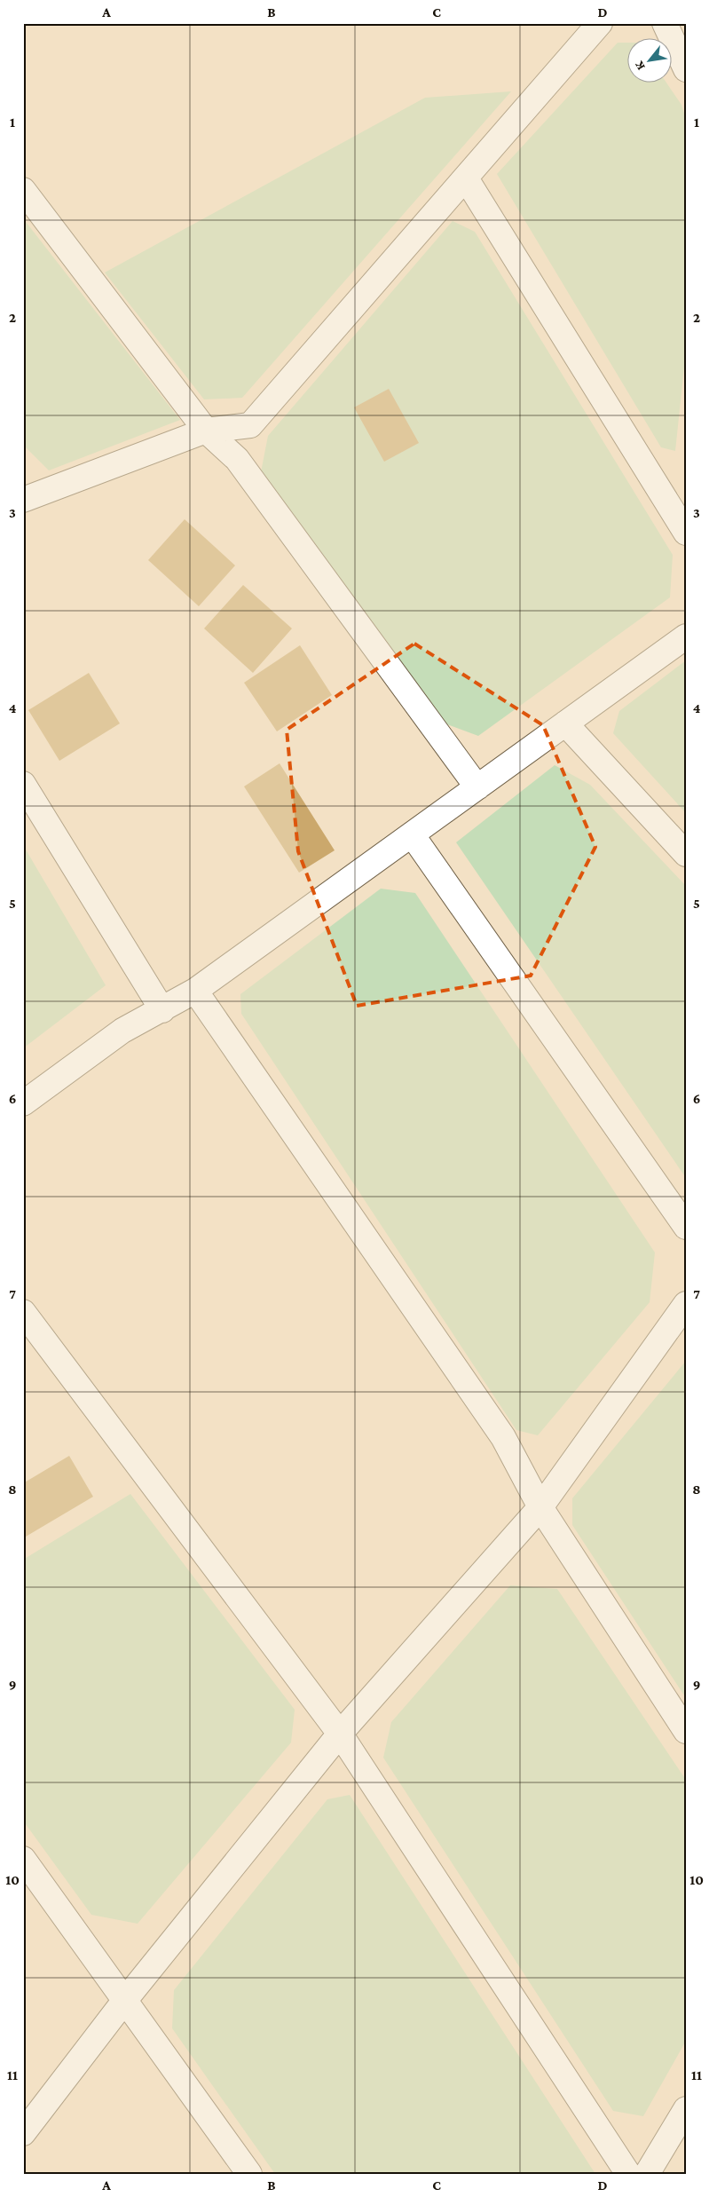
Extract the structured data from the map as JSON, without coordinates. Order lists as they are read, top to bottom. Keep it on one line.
{"north":"bottom left","grid":{"columns":["A","B","C","D"],"rows":["1","2","3","4","5","6","7","8","9","10","11"]}}
